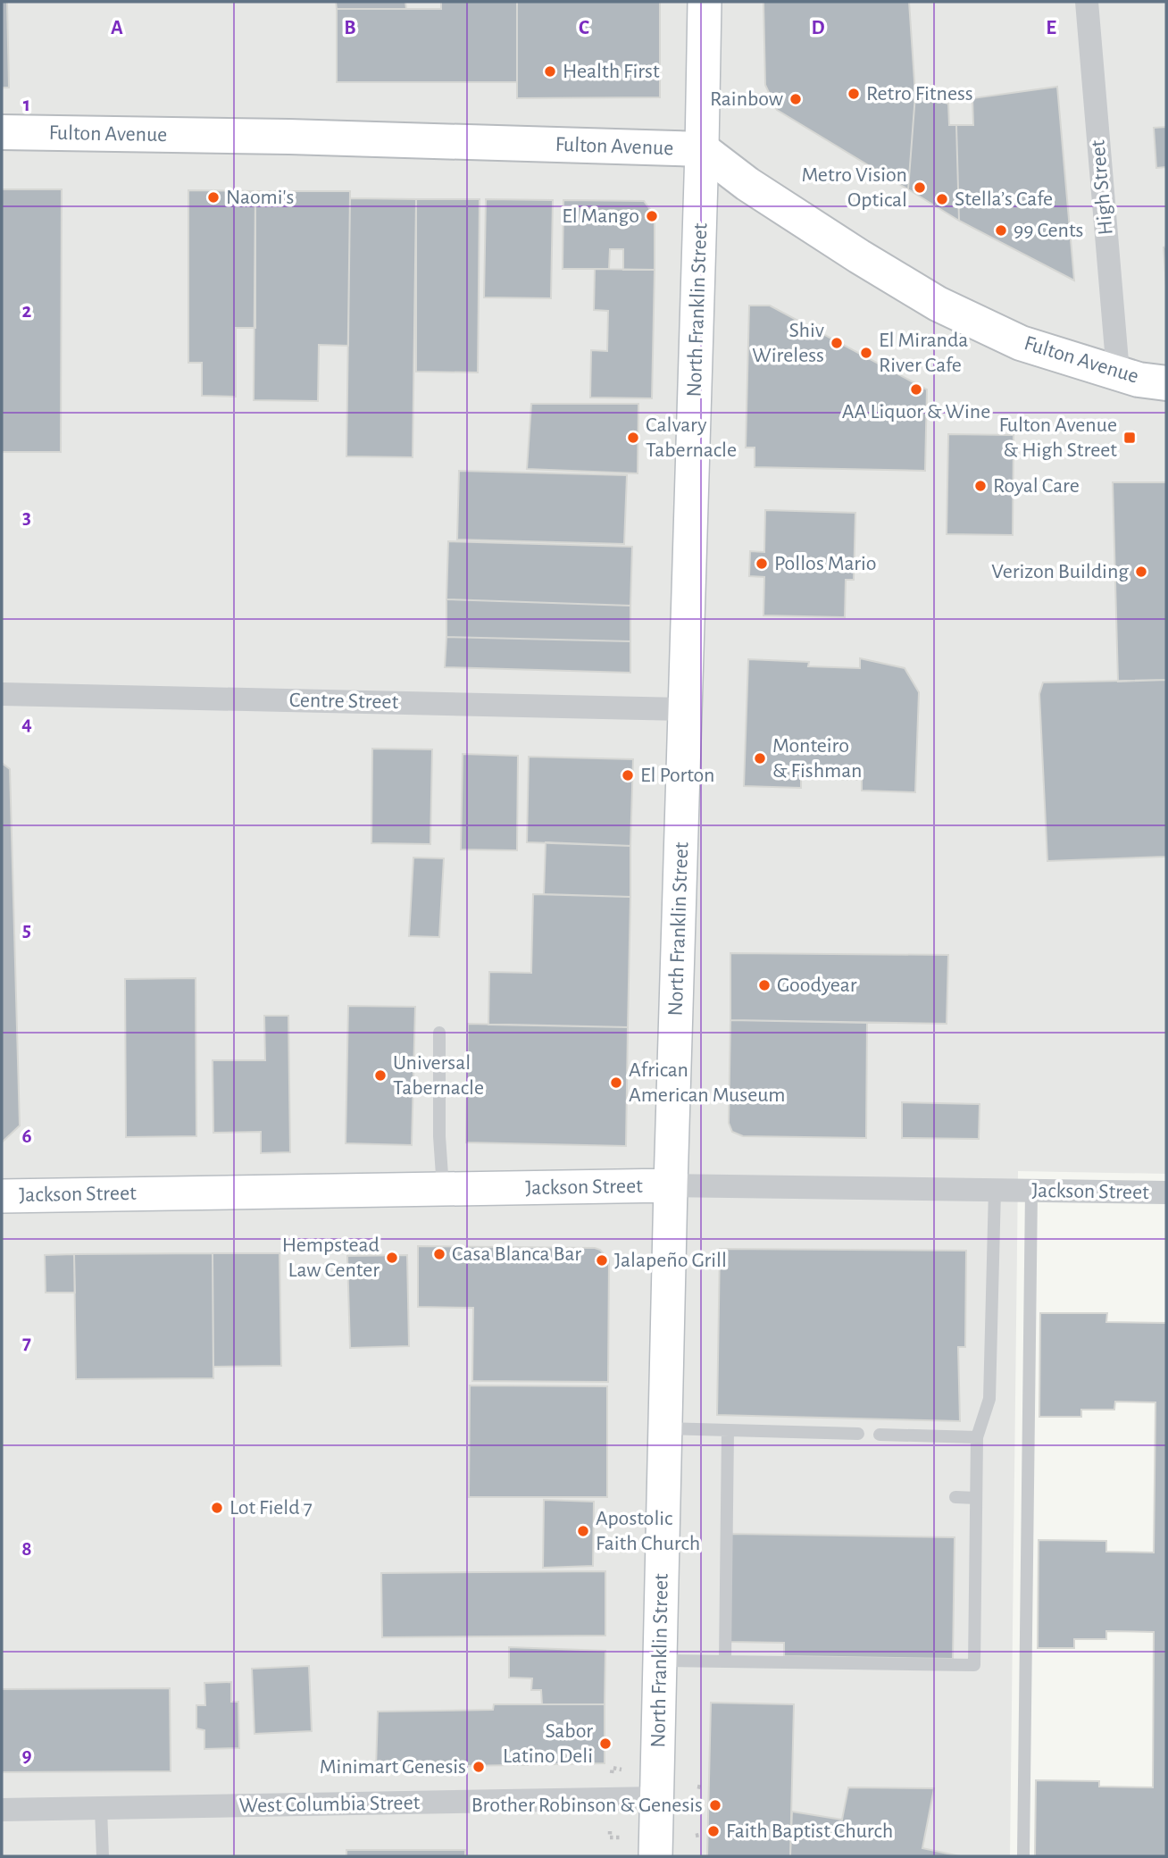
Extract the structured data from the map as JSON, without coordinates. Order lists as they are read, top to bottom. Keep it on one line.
{"streets":{"main road":["Fulton Avenue","North Franklin Street","Jackson Street"],"street":["High Street","Centre Street","West Columbia Street"]},"crossings":[["Fulton Avenue","High Street"],["Fulton Avenue","North Franklin Street"],["North Franklin Street","Centre Street"],["North Franklin Street","Jackson Street"],["North Franklin Street","West Columbia Street"]],"places":{"other":["Health First","Retro Fitness","Rainbow","Metro Vision Optical","Naomi's","Stella’s Cafe","El Mango","99 Cents","Shiv Wireless","El Miranda River Cafe","AA Liquor & Wine","Calvary Tabernacle","Royal Care","Pollos Mario","Verizon Building","Monteiro & Fishman","El Porton","Goodyear","Universal Tabernacle","African American Museum","Casa Blanca Bar","Hempstead Law Center","Jalapeño Grill","Lot Field 7","Apostolic Faith Church","Sabor Latino Deli","Minimart Genesis","Brother Robinson & Genesis","Faith Baptist Church"],"transit":["Fulton Avenue & High Street"]},"grid":{"columns":["A","B","C","D","E"],"rows":["1","2","3","4","5","6","7","8","9"]}}
